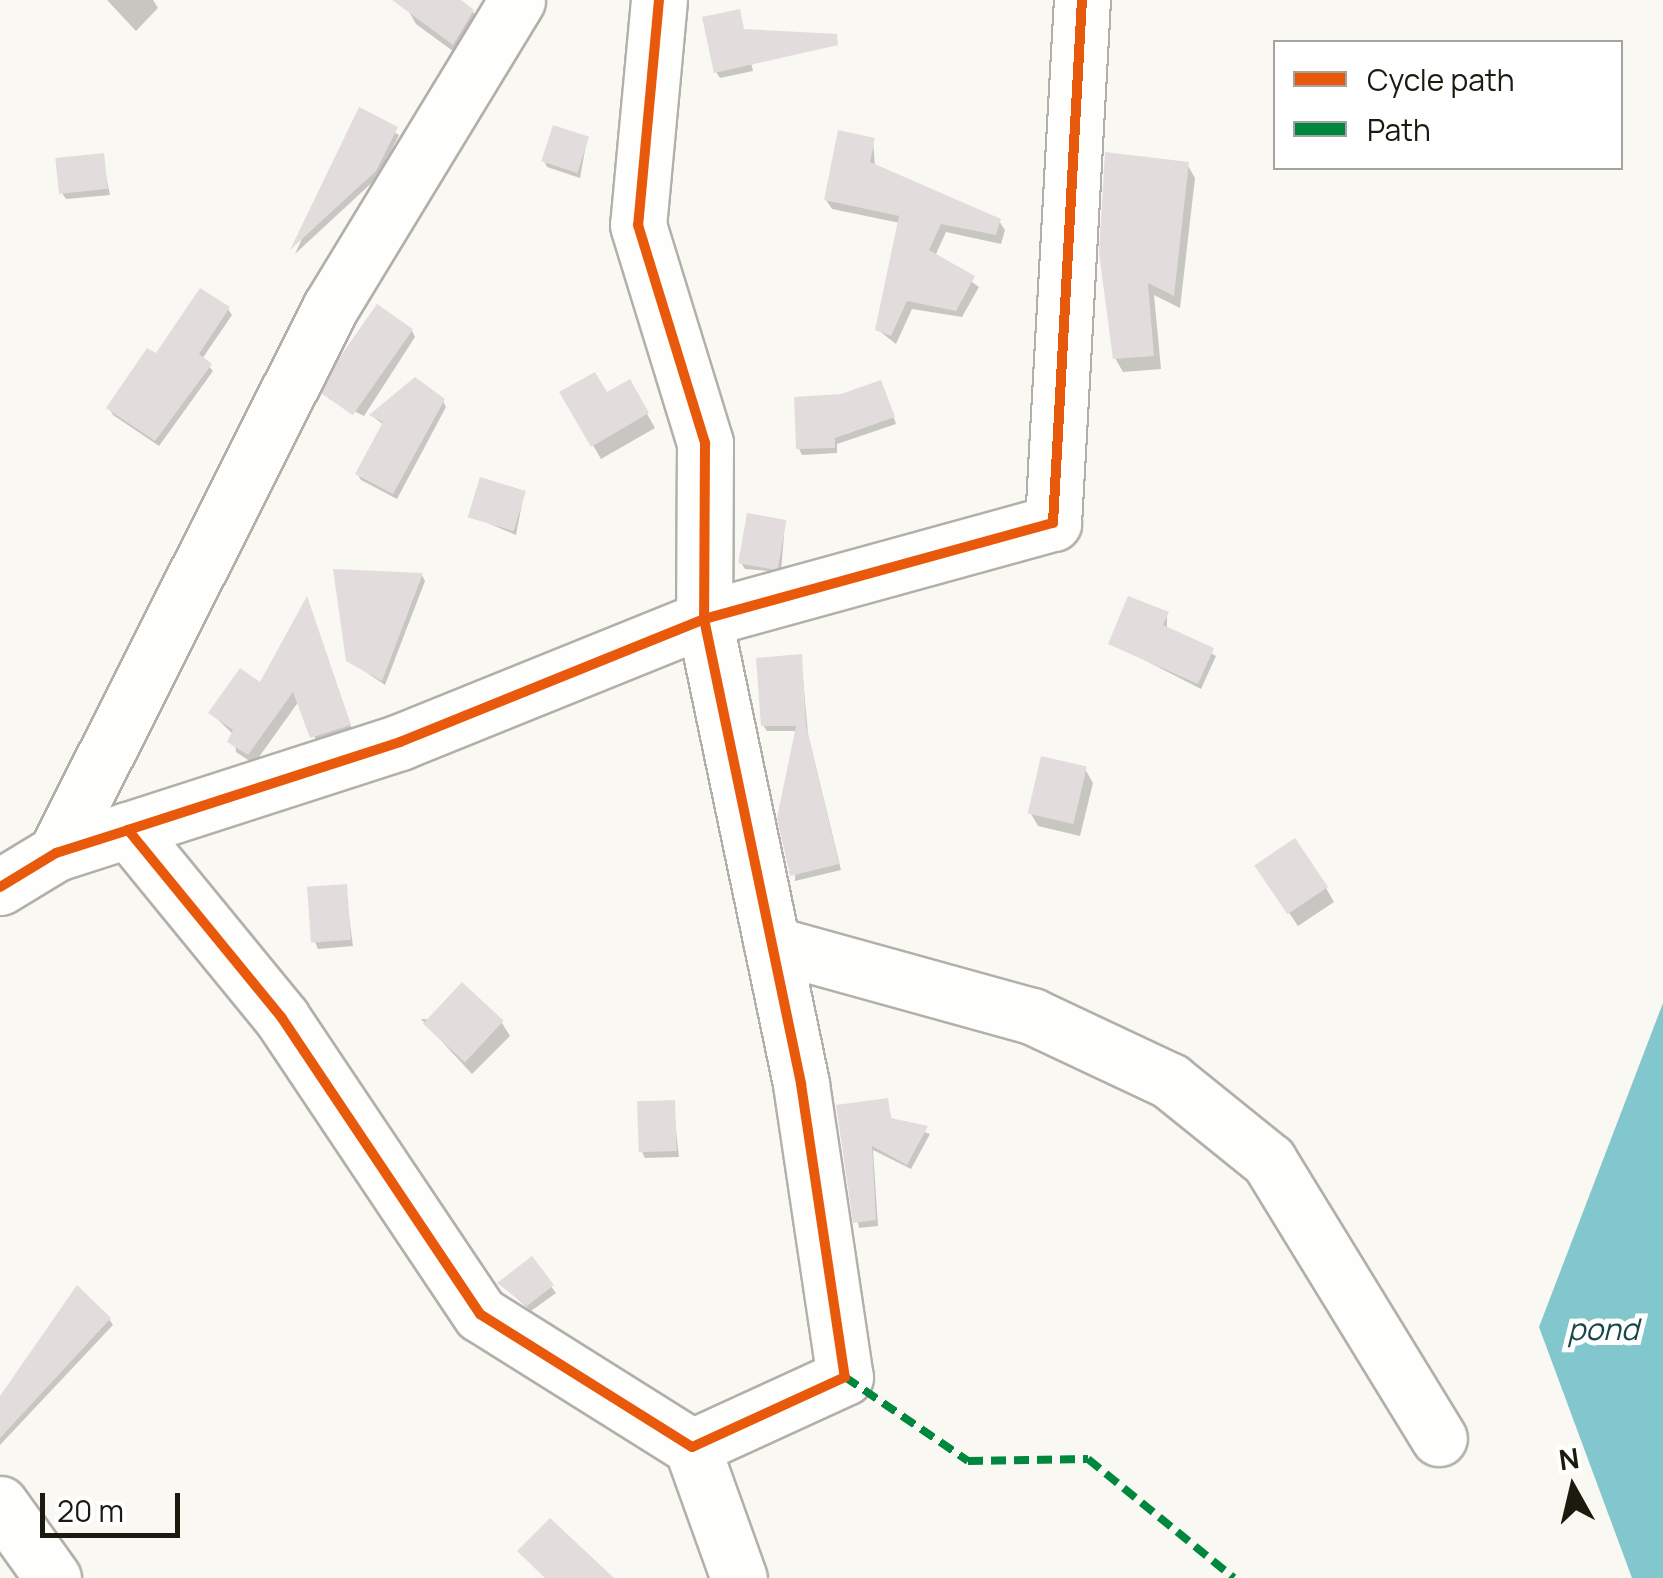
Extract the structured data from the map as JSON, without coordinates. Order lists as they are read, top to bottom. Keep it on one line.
{"water":["pond"],"legend":["Cycle path","Path"],"scale_bar":"20 m","north":"top"}
